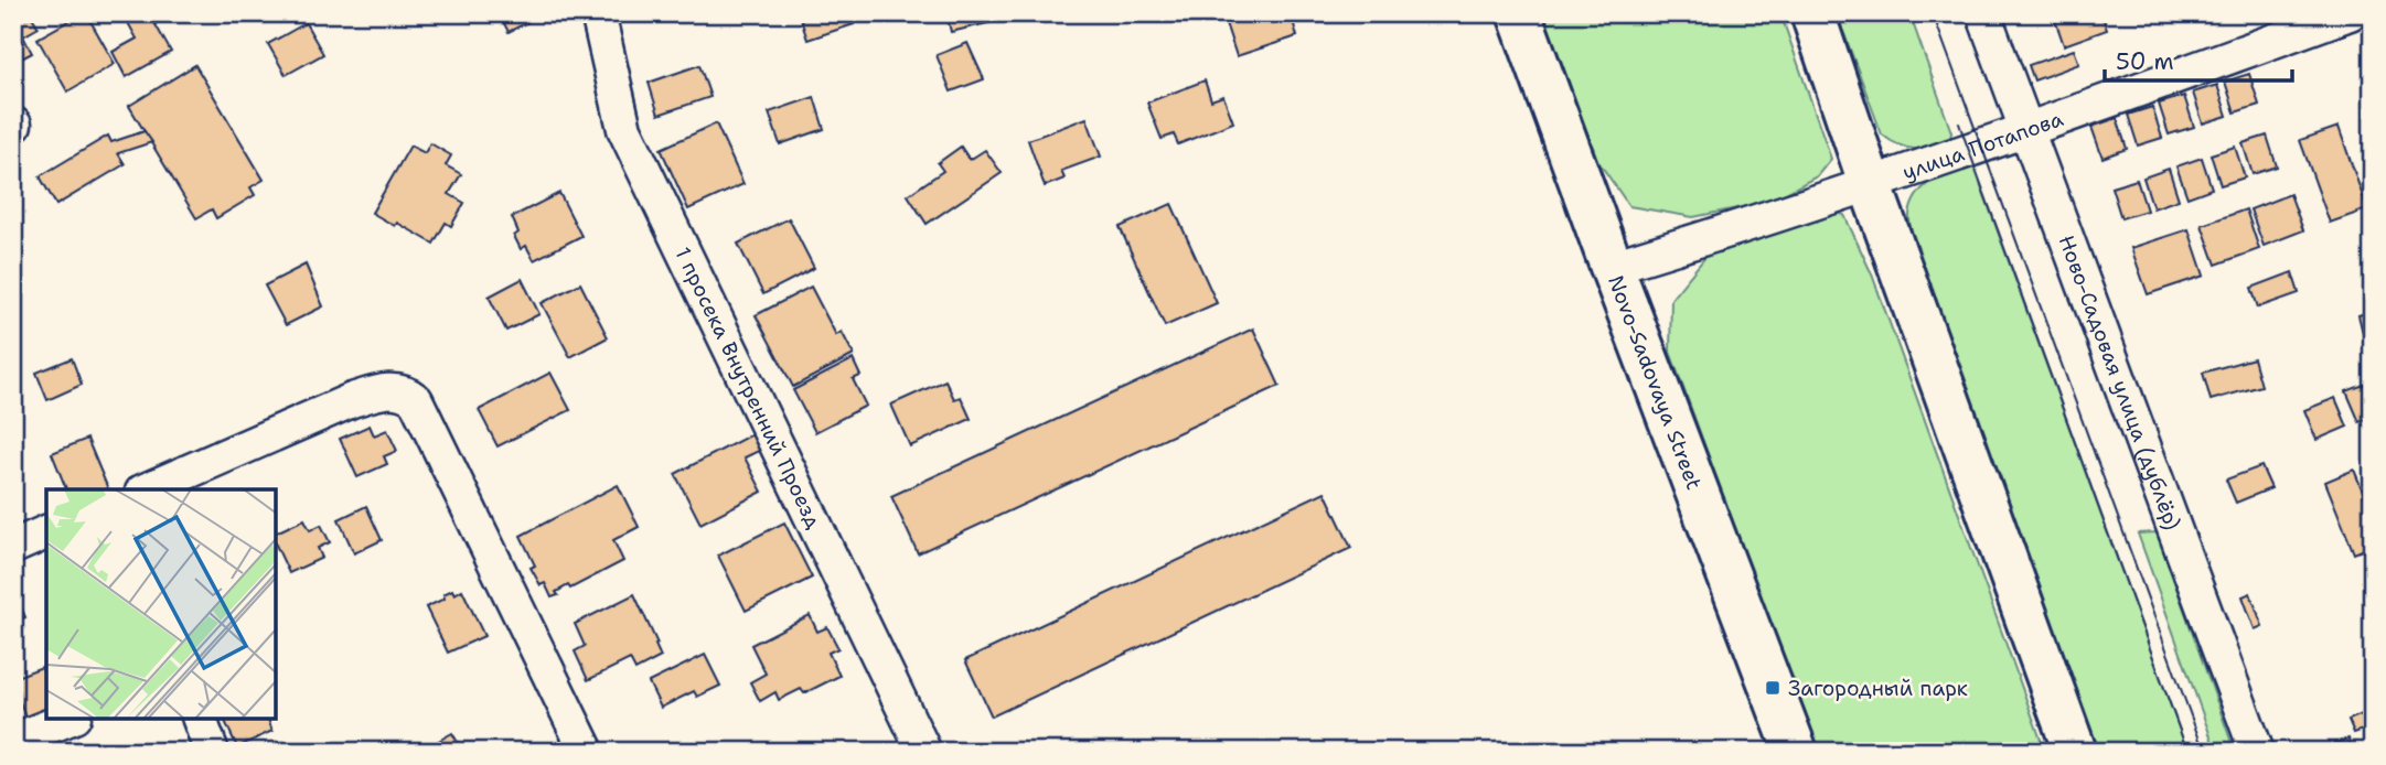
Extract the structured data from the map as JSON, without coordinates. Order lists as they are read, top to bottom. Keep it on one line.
{"streets":{"main road":["Novo-Sadovaya Street"],"street":["улица Потапова","Ново-Садовая улица (дублёр)","1 просека Внутренний Проезд"]},"crossings":[["улица Потапова","Novo-Sadovaya Street"],["улица Потапова","Ново-Садовая улица (дублёр)"]],"places":{"transit":["Загородный парк"]},"scale_bar":"50 m"}
